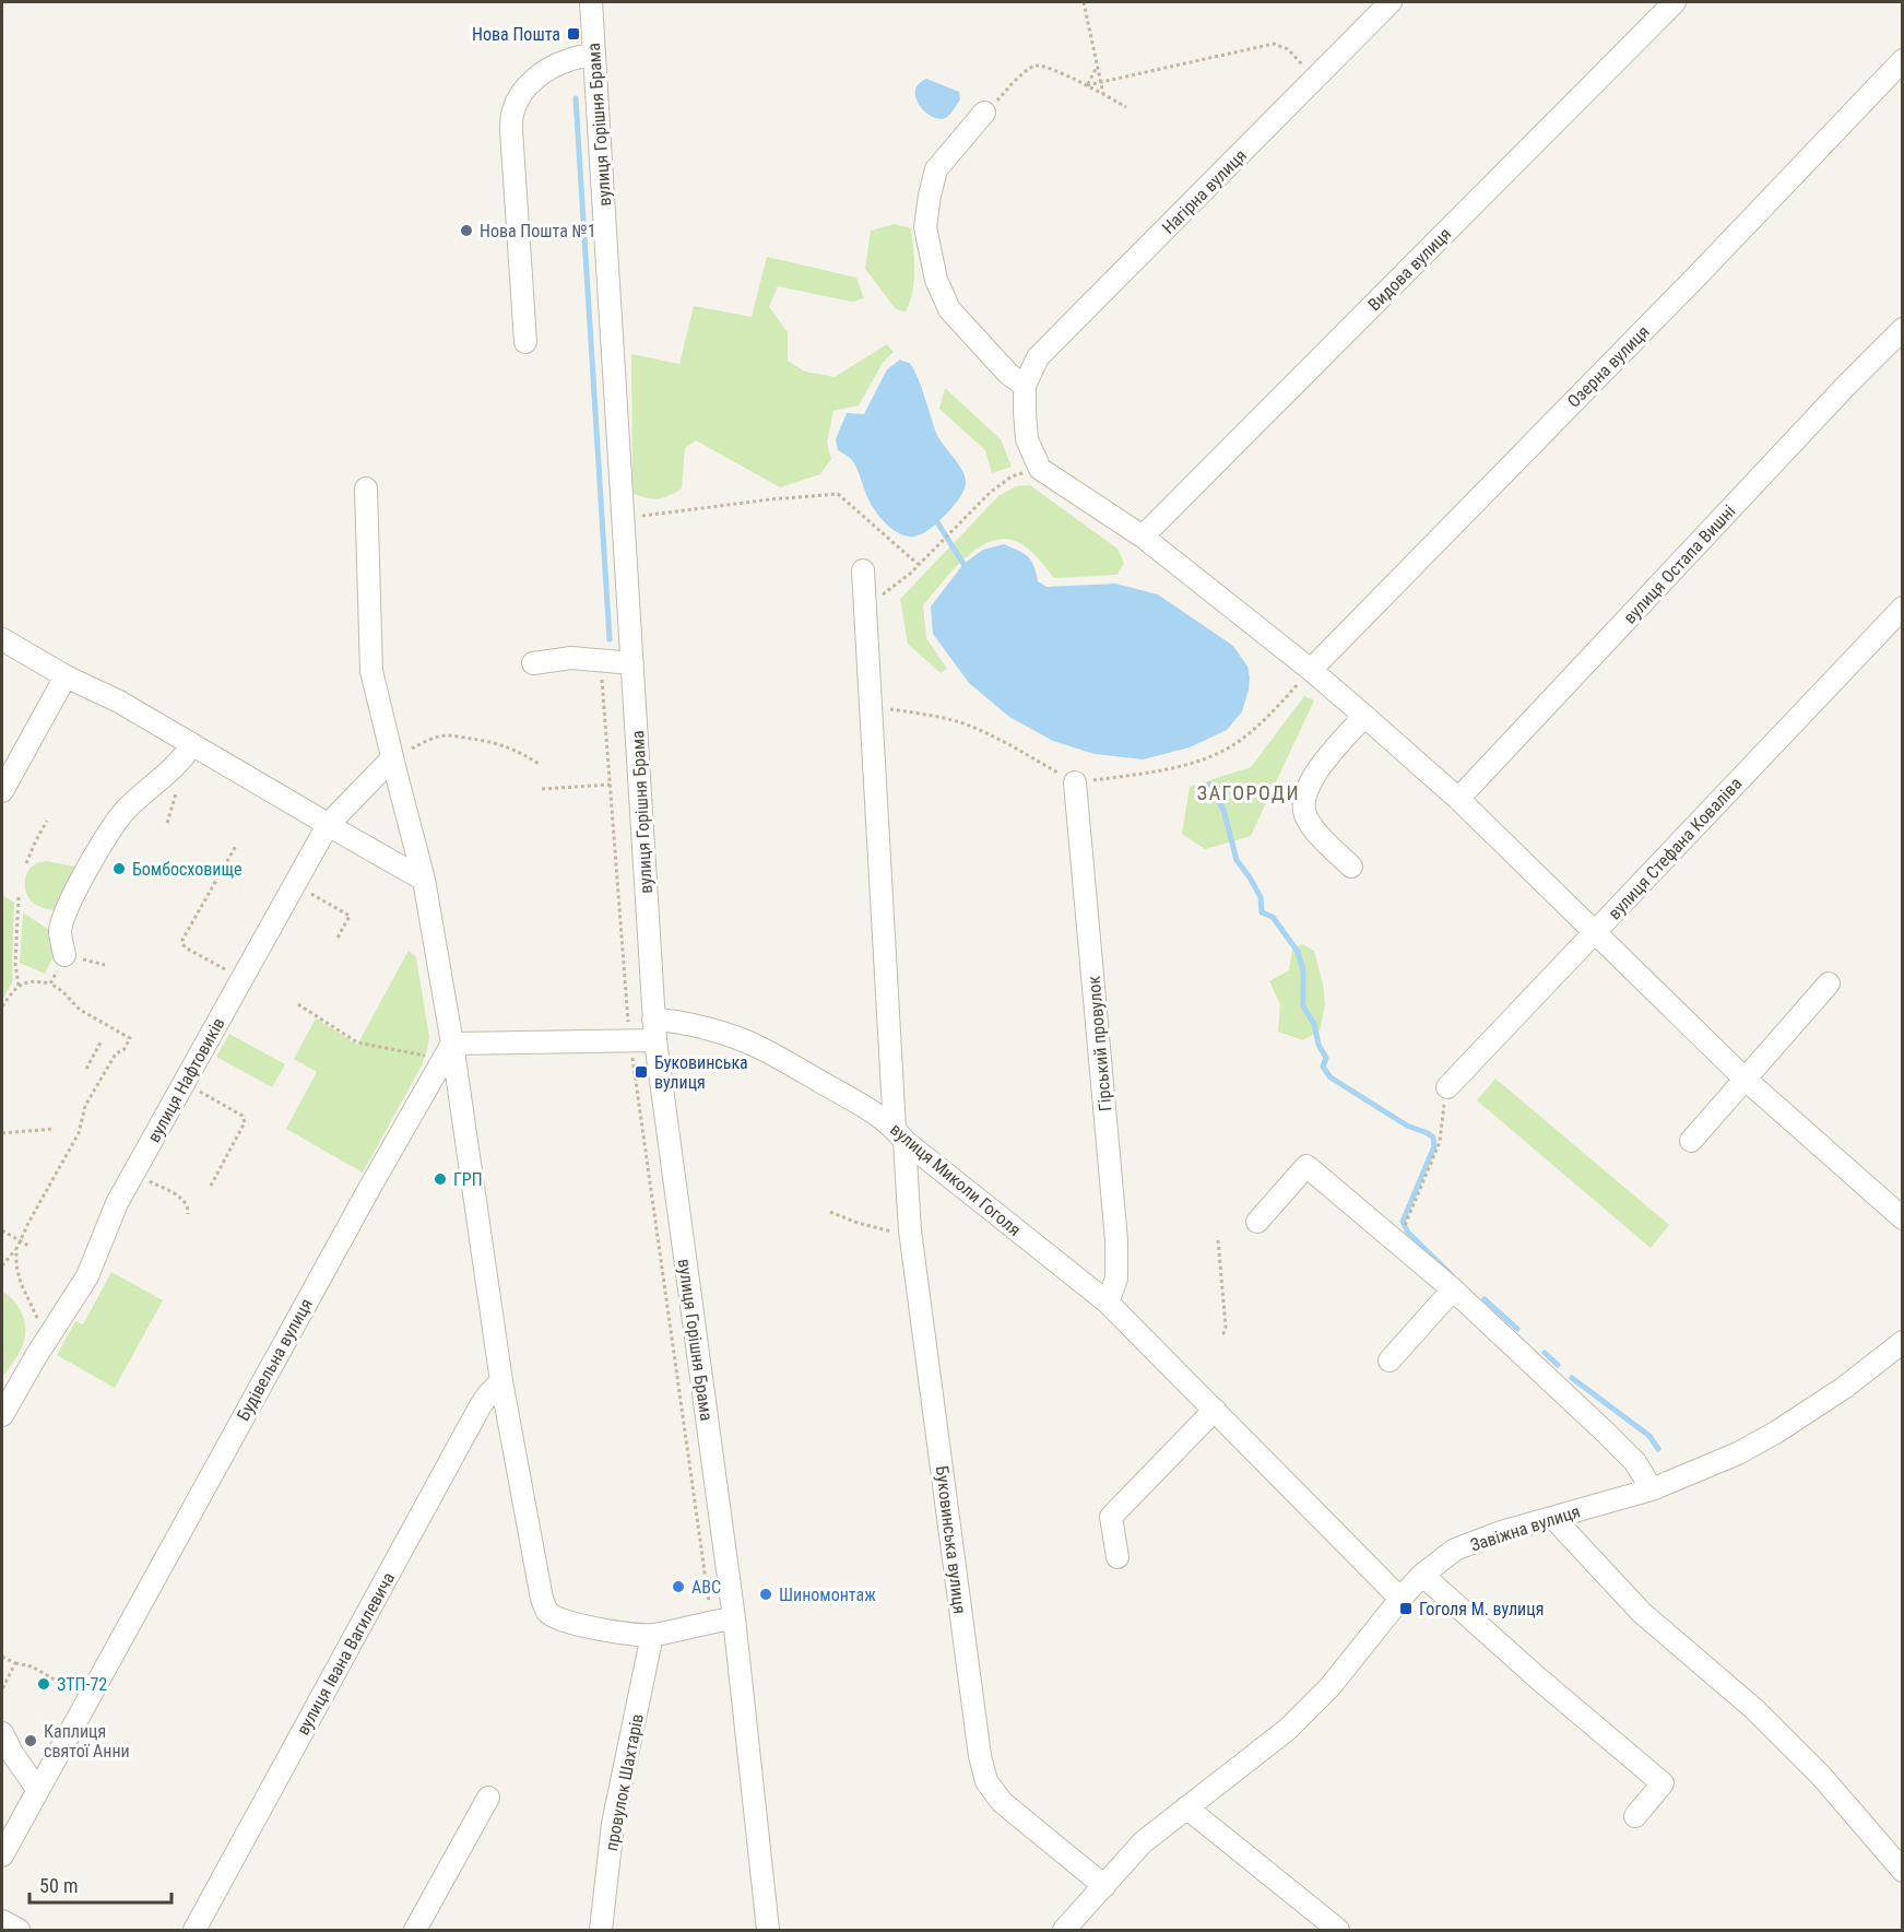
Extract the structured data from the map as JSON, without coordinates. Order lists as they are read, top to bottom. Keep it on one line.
{"streets":{"street":["вулиця Горішня Брама","Нагірна вулиця","Видова вулиця","Озерна вулиця","вулиця Остапа Вишні","вулиця Стефана Коваліва","Гірський провулок","вулиця Нафтовиків","вулиця Миколи Гоголя","Будівельна вулиця","Завіжна вулиця","Буковинська вулиця","вулиця Івана Вагилевича","провулок Шахтарів"]},"crossings":[["вулиця Горішня Брама","вулиця Миколи Гоголя"],["Гірський провулок","вулиця Миколи Гоголя"],["вулиця Миколи Гоголя","Завіжна вулиця"],["вулиця Миколи Гоголя","Буковинська вулиця"],["Завіжна вулиця","Буковинська вулиця"]],"districts":["ЗАГОРОДИ"],"places":{"transit":["Нова Пошта","Буковинська вулиця","Гоголя М. вулиця"],"other":["Нова Пошта №1","Бомбосховище","ГРП","ABC","Шиномонтаж","ЗТП-72","Каплиця святої Анни"]},"scale_bar":"50 m"}
